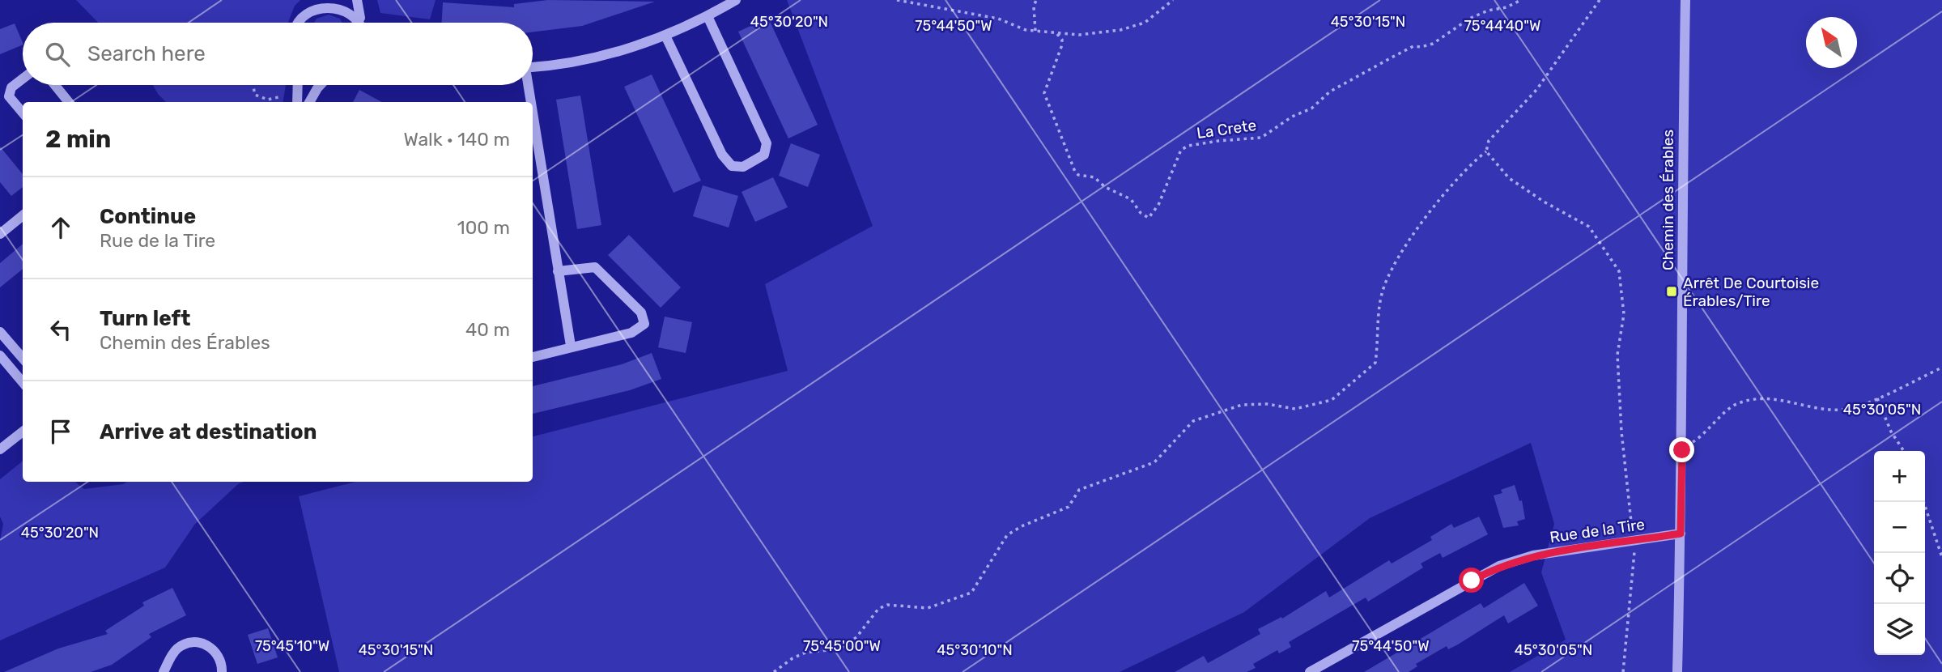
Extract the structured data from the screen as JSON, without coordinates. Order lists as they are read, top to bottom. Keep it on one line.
{"streets":{"street":["Chemin des Érables","Rue de la Tire"],"path":["La Crete"]},"crossings":[["Chemin des Érables","Rue de la Tire"]],"places":{"transit":["Arrêt De Courtoisie Érables/Tire"]},"north":"top left","page":{"search":"Search here","heading":["2 min","Walk · 140 m"],"list":[["Continue","Rue de la Tire","100 m"],["Turn left","Chemin des Érables","40 m"],"Arrive at destination"],"map_buttons":["+","−"]},"coordinates":["45°30'20\"N","45°30'15\"N","75°44'50\"W","75°44'40\"W","45°30'05\"N","75°45'10\"W","75°45'00\"W","45°30'10\"N"]}
